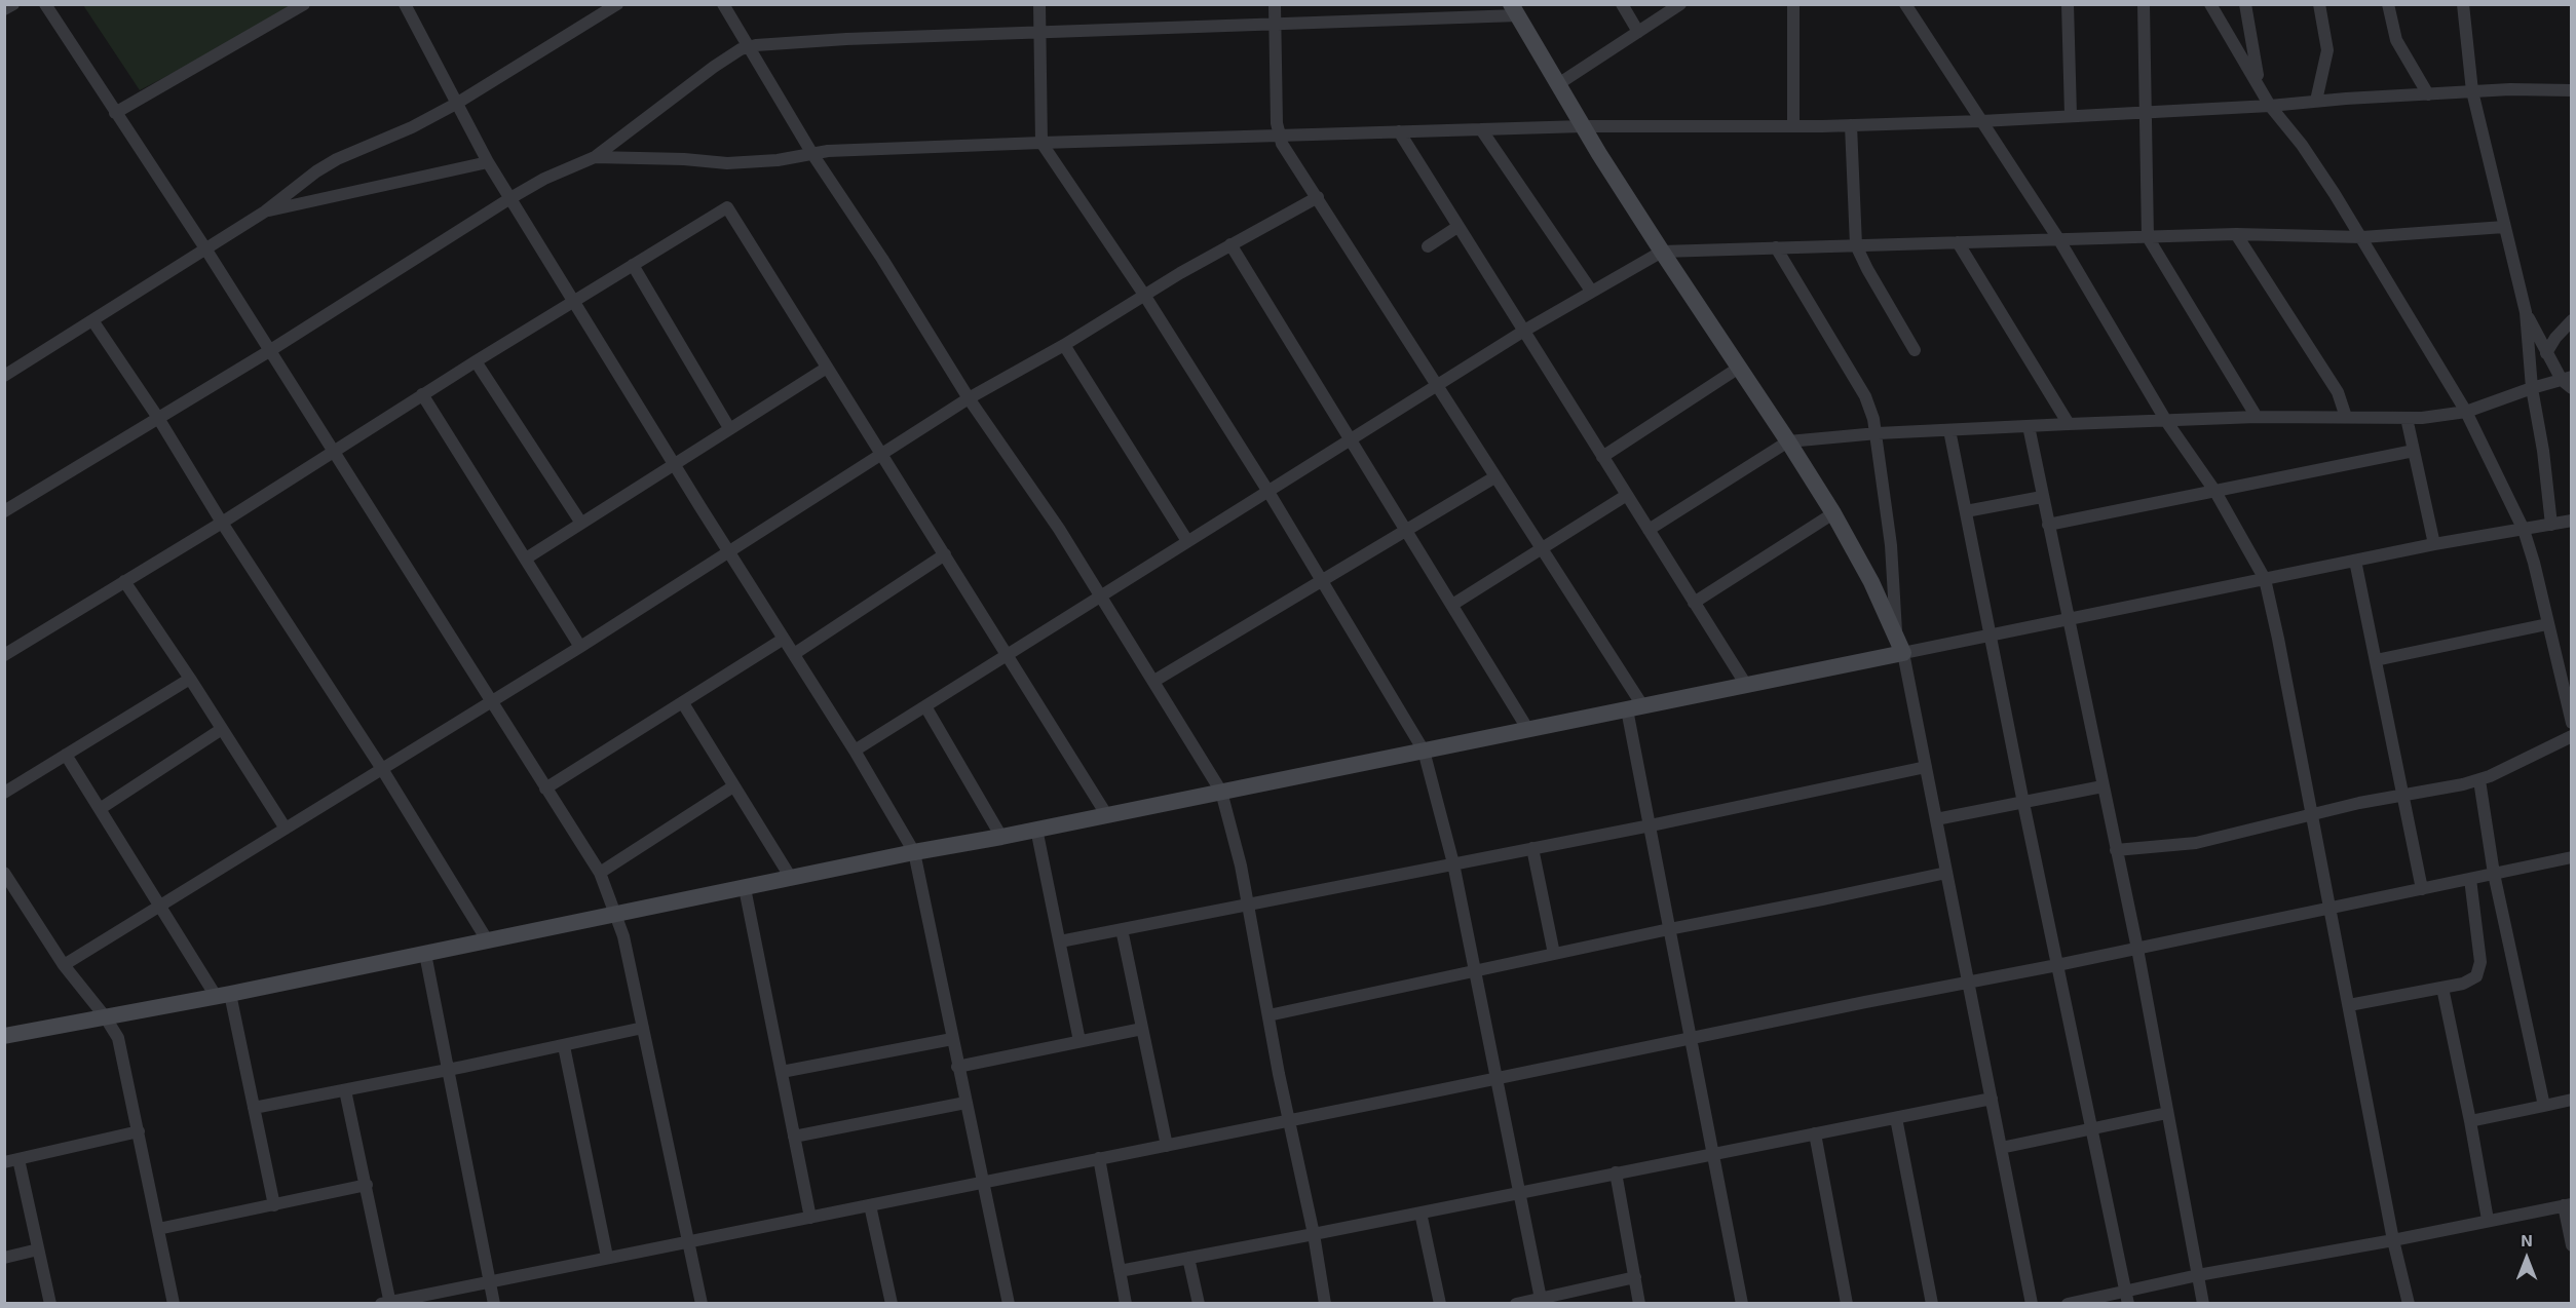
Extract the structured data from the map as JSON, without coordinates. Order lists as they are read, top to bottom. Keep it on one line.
{"north":"top"}
